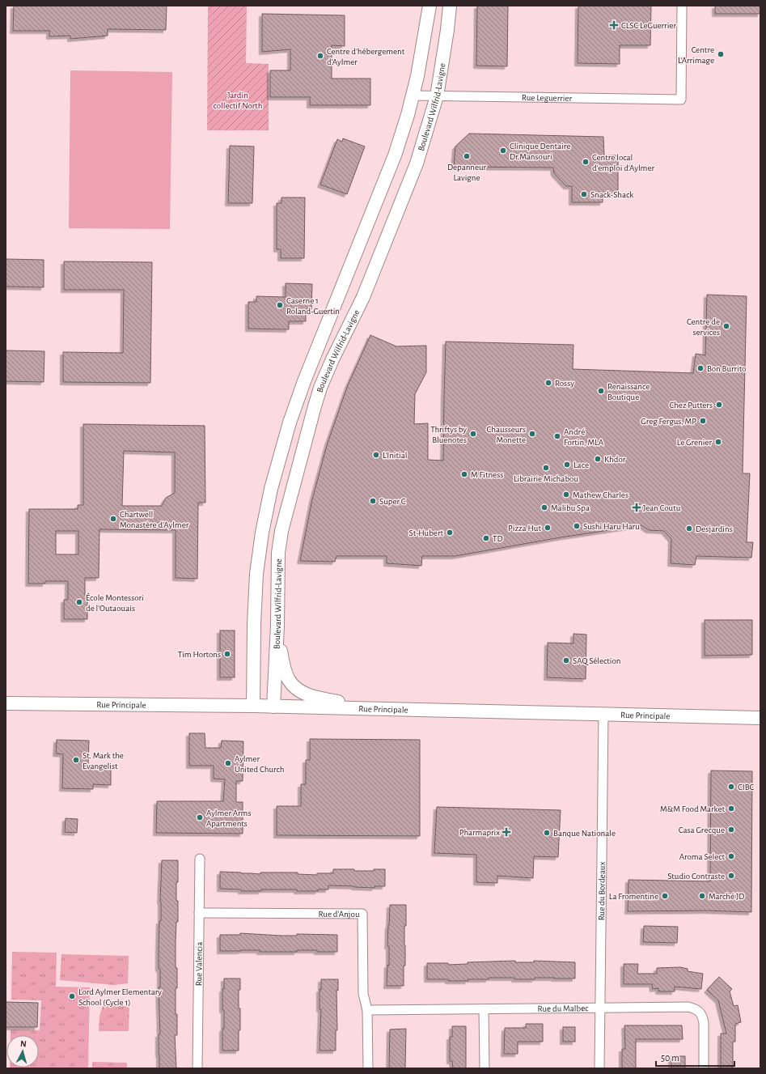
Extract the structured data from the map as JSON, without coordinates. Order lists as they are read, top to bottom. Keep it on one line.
{"streets":{"main road":["Boulevard Wilfrid-Lavigne","Rue Principale"],"street":["Rue Leguerrier","Rue du Bordeaux","Rue d'Anjou","Rue Valencia","Rue du Malbec"]},"crossings":[["Rue Leguerrier","Boulevard Wilfrid-Lavigne"],["Boulevard Wilfrid-Lavigne","Rue Principale"],["Rue Principale","Rue du Bordeaux"],["Rue du Bordeaux","Rue du Malbec"],["Rue d'Anjou","Rue Valencia"],["Rue d'Anjou","Rue du Malbec"]],"parks":["Jardin collectif North"],"places":{"health":["CLSC LeGuerrier","Jean Coutu","Pharmaprix"],"other":["Centre L'Arrimage","Centre d’hébergement d’Aylmer","Clinique Dentaire Dr.Mansouri","Depanneur Lavigne","Centre local d'emploi d'Aylmer","Snack-Shack","Caserne 1 Roland-Guertin","Centre de services","Bon Burrito","Rossy","Renaissance Boutique","Chez Putters","Greg Fergus, MP","Thriftys by Bluenotes","Chausseurs Monette","André Fortin, MLA","Le Grenier","L'Initial","Khdor","Lace","Librairie Michabou","M Fitness","Mathew Charles","Super C","Malibu Spa","Chartwell Monastère d'Aylmer","Sushi Haru Haru","Pizza Hut","Desjardins","St-Hubert","TD","École Montessori de l'Outaouais","Tim Hortons","SAQ Sélection","St. Mark the Evangelist","Aylmer United Church","CIBC","M&M Food Market","Aylmer Arms Apartments","Casa Grecque","Banque Nationale","Aroma Select","Studio Contraste","La Fromentine","Marché JD","Lord Aylmer Elementary School (Cycle 1)"]},"scale_bar":"50 m","north":"top"}
